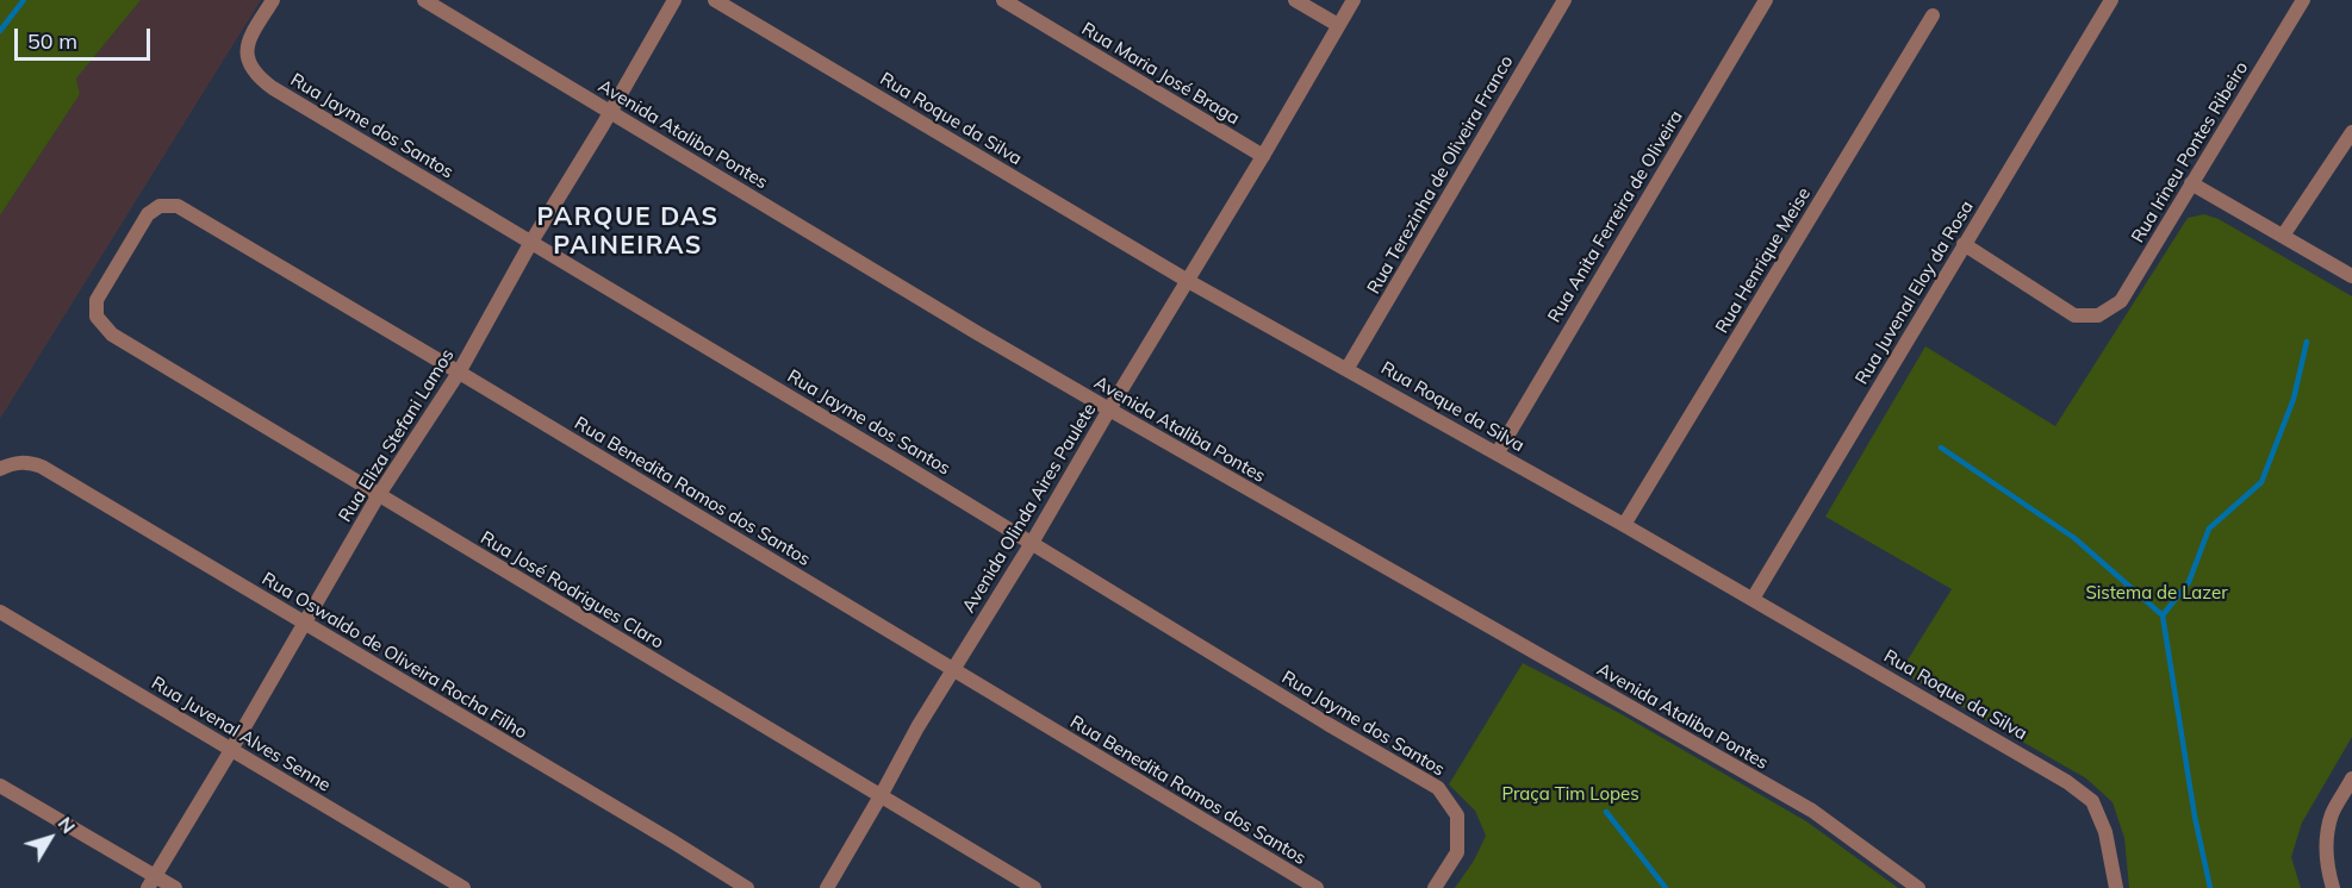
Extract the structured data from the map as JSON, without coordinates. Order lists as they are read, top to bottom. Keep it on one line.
{"streets":{"street":["Rua Maria José Braga","Rua Roque da Silva","Rua Jayme dos Santos","Avenida Ataliba Pontes","Rua Irineu Pontes Ribeiro","Rua Terezinha de Oliveira Franco","Rua Anita Ferreira de Oliveira","Rua Henrique Meise","Rua Juvenal Eloy da Rosa","Rua Eliza Stefani Lamos","Rua Benedita Ramos dos Santos","Avenida Olinda Aires Paulete","Rua José Rodrigues Claro","Rua Oswaldo de Oliveira Rocha Filho","Rua Juvenal Alves Senne"]},"crossings":[["Rua Maria José Braga","Avenida Olinda Aires Paulete"],["Rua Roque da Silva","Rua Terezinha de Oliveira Franco"],["Rua Roque da Silva","Rua Anita Ferreira de Oliveira"],["Rua Roque da Silva","Rua Henrique Meise"],["Rua Roque da Silva","Rua Juvenal Eloy da Rosa"],["Rua Roque da Silva","Avenida Olinda Aires Paulete"],["Rua Jayme dos Santos","Rua Eliza Stefani Lamos"],["Rua Jayme dos Santos","Avenida Olinda Aires Paulete"],["Avenida Ataliba Pontes","Rua Eliza Stefani Lamos"],["Avenida Ataliba Pontes","Avenida Olinda Aires Paulete"],["Rua Irineu Pontes Ribeiro","Rua Juvenal Eloy da Rosa"],["Rua Eliza Stefani Lamos","Rua Benedita Ramos dos Santos"],["Rua Eliza Stefani Lamos","Rua José Rodrigues Claro"],["Rua Eliza Stefani Lamos","Rua Oswaldo de Oliveira Rocha Filho"],["Rua Eliza Stefani Lamos","Rua Juvenal Alves Senne"],["Rua Benedita Ramos dos Santos","Avenida Olinda Aires Paulete"],["Rua Benedita Ramos dos Santos","Rua José Rodrigues Claro"],["Avenida Olinda Aires Paulete","Rua José Rodrigues Claro"]],"districts":["PARQUE DAS PAINEIRAS"],"parks":["Sistema de Lazer","Praça Tim Lopes"],"scale_bar":"50 m","north":"top right"}
